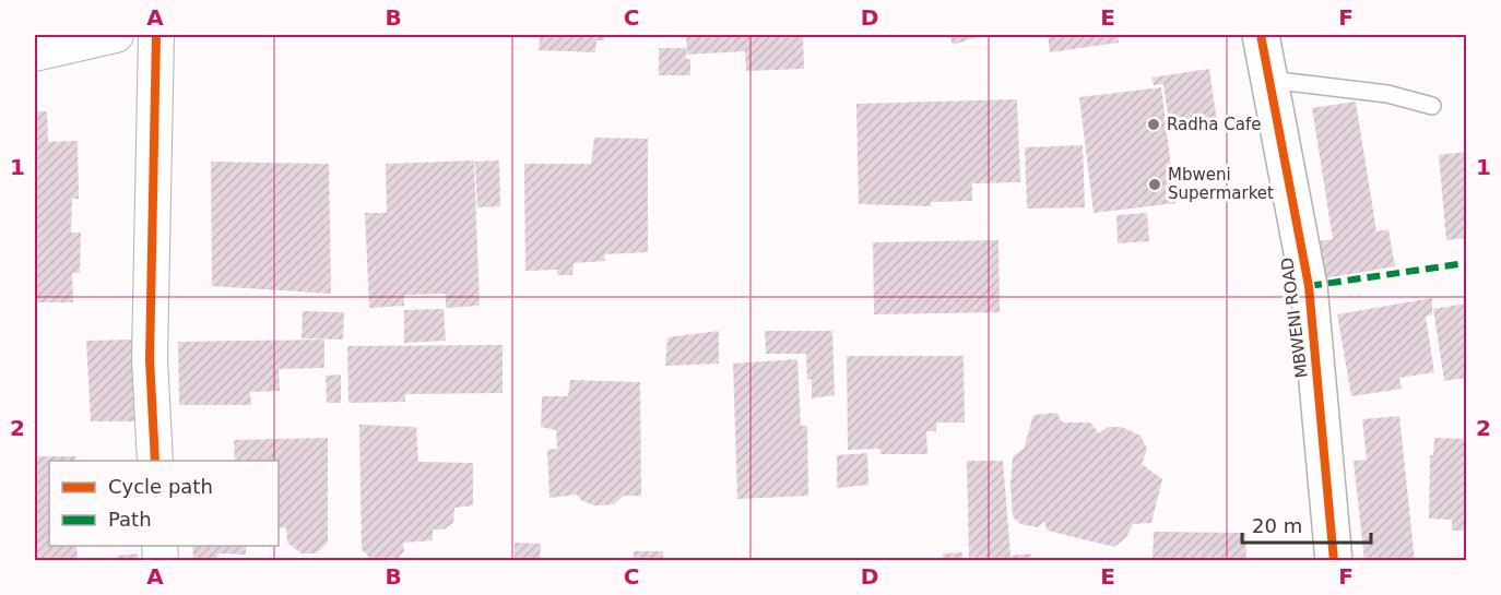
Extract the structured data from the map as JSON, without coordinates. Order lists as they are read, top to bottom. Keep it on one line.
{"streets":{"street":["MBWENI ROAD"]},"places":["Radha Cafe","Mbweni Supermarket"],"legend":["Cycle path","Path"],"scale_bar":"20 m","grid":{"columns":["A","B","C","D","E","F"],"rows":["1","2"]}}
